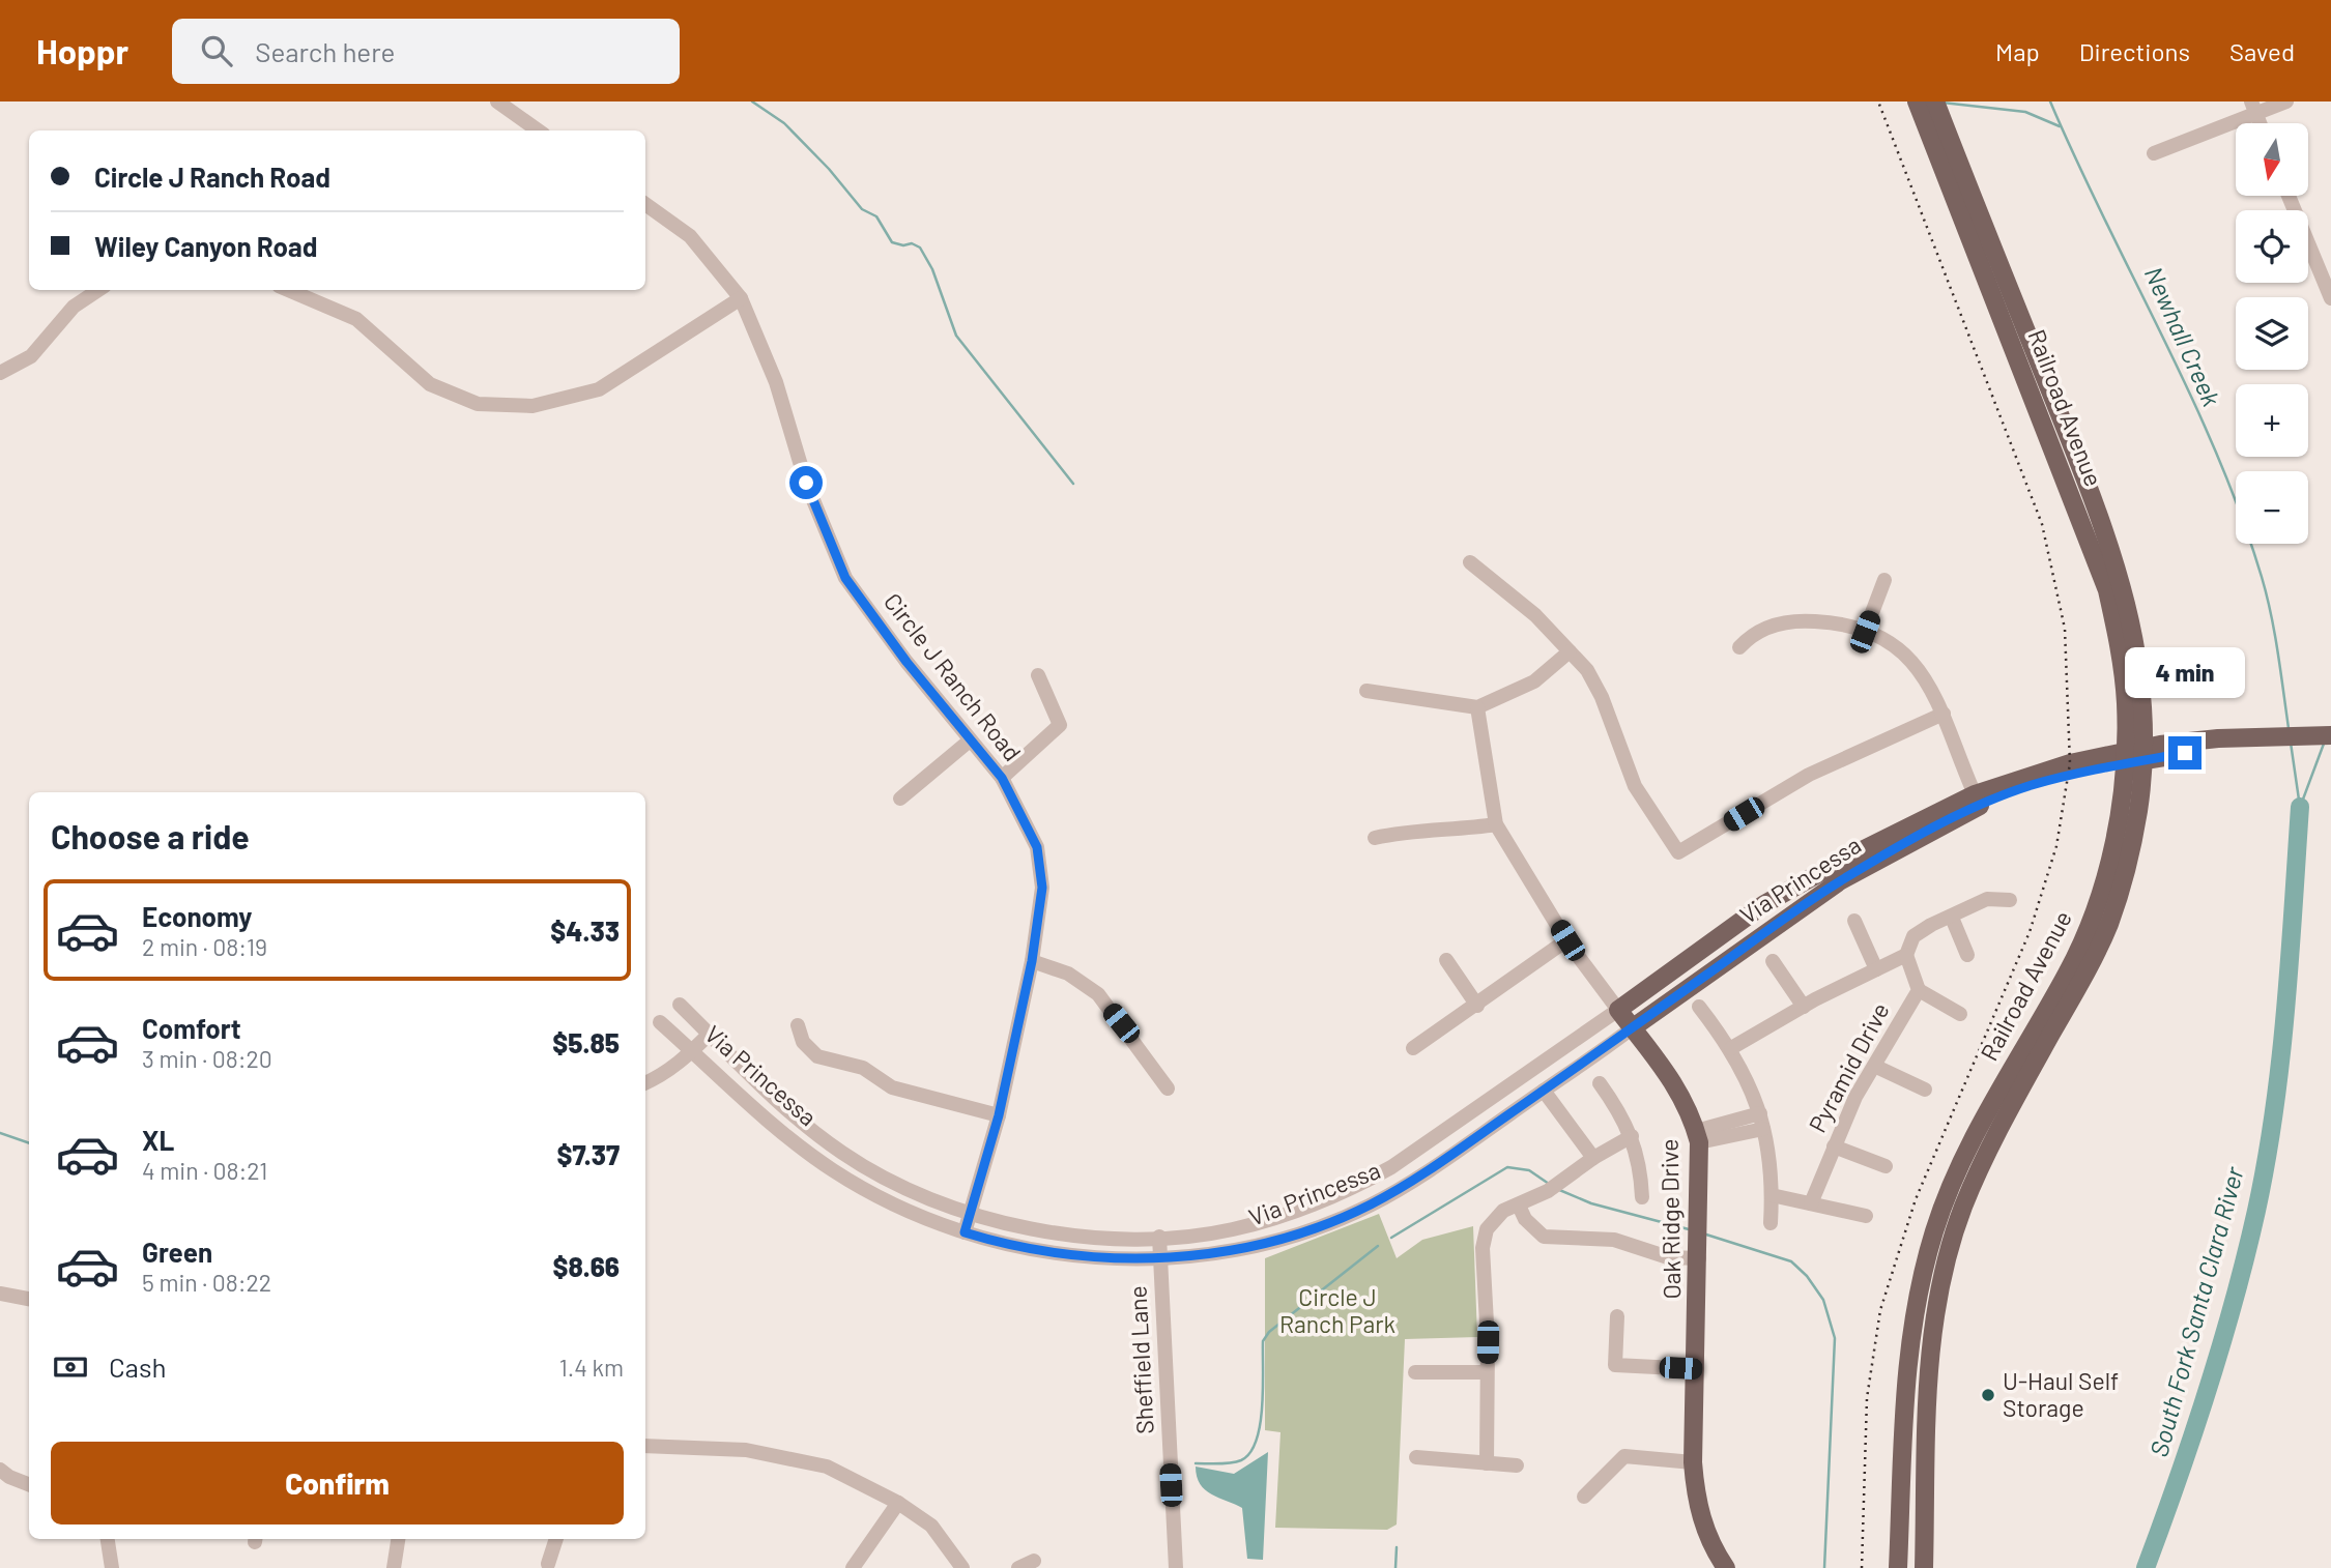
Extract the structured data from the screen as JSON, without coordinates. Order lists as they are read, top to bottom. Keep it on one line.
{"streets":{"main road":["Railroad Avenue","Via Princessa","Oak Ridge Drive"],"street":["Circle J Ranch Road","Pyramid Drive","Sheffield Lane"]},"crossings":[["Circle J Ranch Road","Via Princessa"],["Via Princessa","Oak Ridge Drive"],["Via Princessa","Sheffield Lane"]],"water":["Newhall Creek","South Fork Santa Clara River"],"parks":["Circle J Ranch Park"],"places":["U-Haul Self Storage"],"north":"bottom","page":{"header":"Hoppr","search":"Search here","nav":["Map","Directions","Saved"],"map_buttons":["+","−"],"banner":["Circle J Ranch Road","Wiley Canyon Road"],"bubble":"4 min","heading":"Choose a ride","list":[{"name":"Economy","note":"2 min · 08:19","value":"$4.33"},{"name":"Comfort","note":"3 min · 08:20","value":"$5.85"},{"name":"XL","note":"4 min · 08:21","value":"$7.37"},{"name":"Green","note":"5 min · 08:22","value":"$8.66"}],"pay":["Cash","1.4 km"],"buttons":"Confirm"}}
